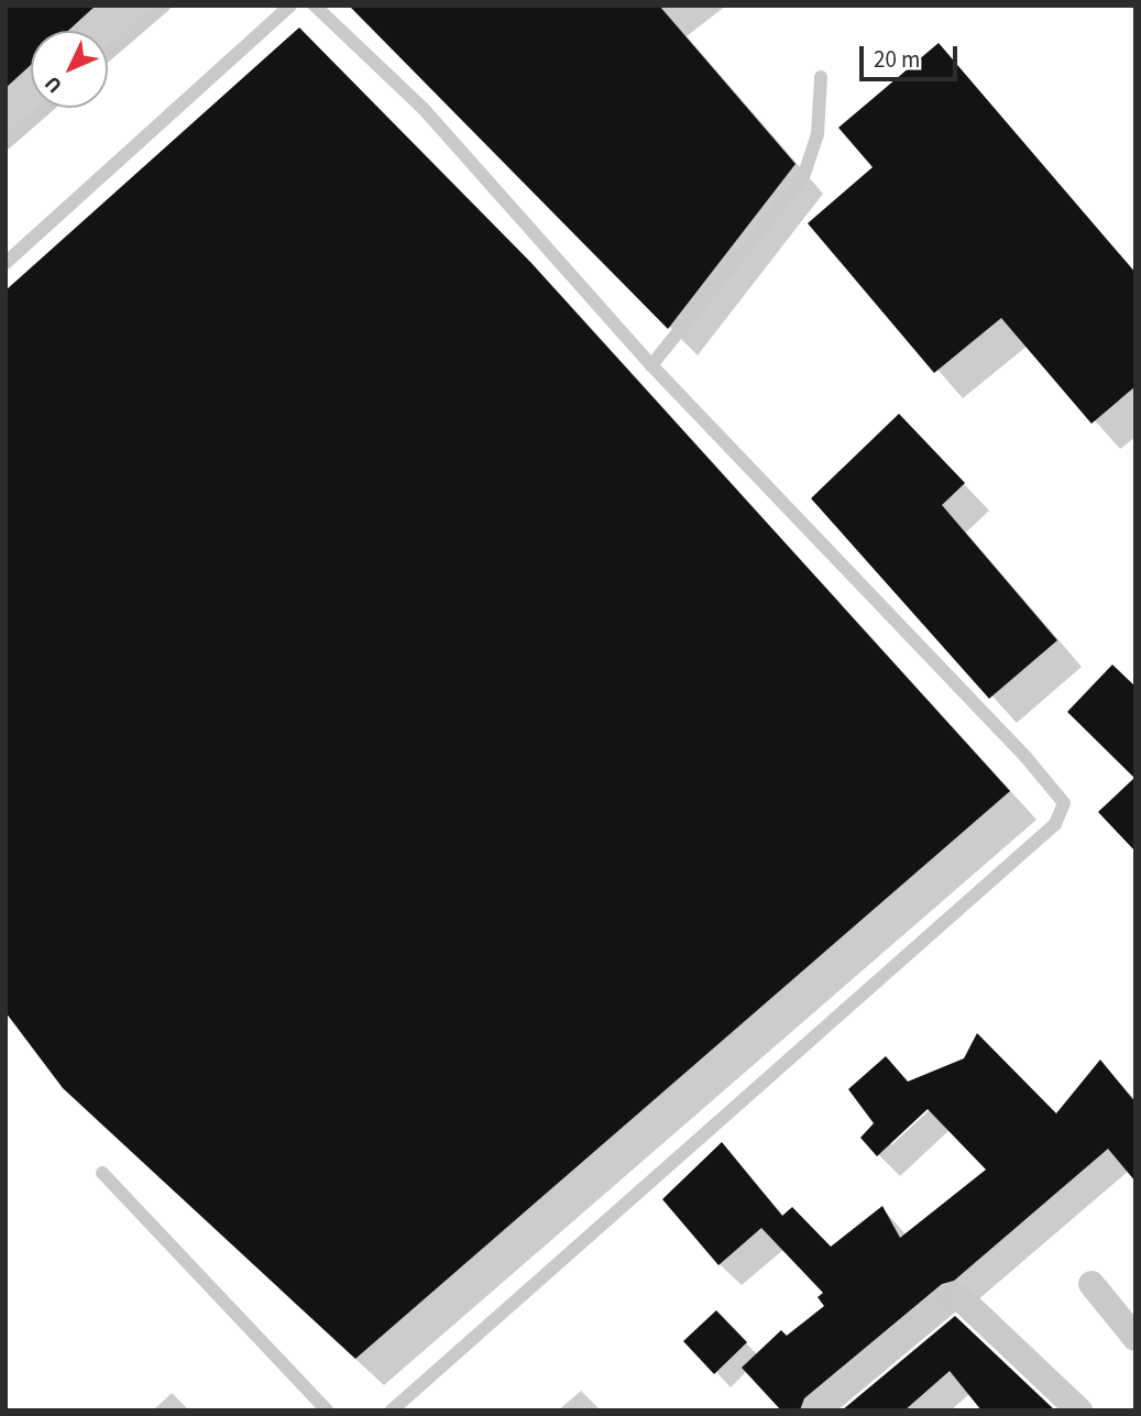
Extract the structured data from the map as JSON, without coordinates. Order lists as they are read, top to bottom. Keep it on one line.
{"scale_bar":"20 m","north":"bottom left"}
